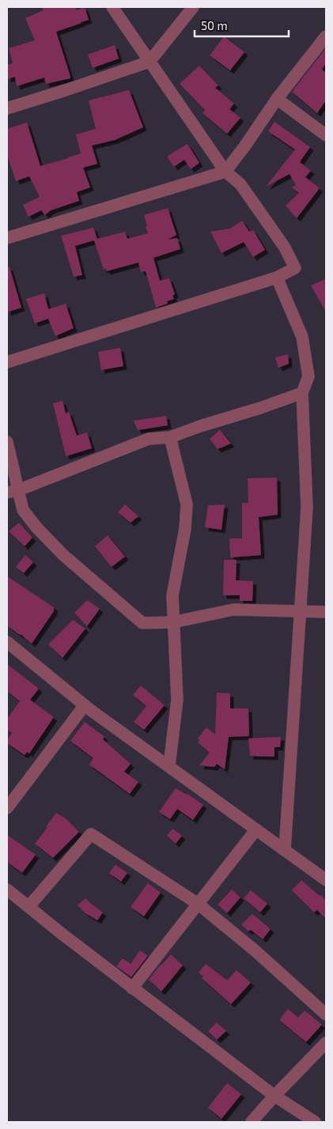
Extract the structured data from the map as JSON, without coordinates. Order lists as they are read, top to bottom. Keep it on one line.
{"scale_bar":"50 m"}
